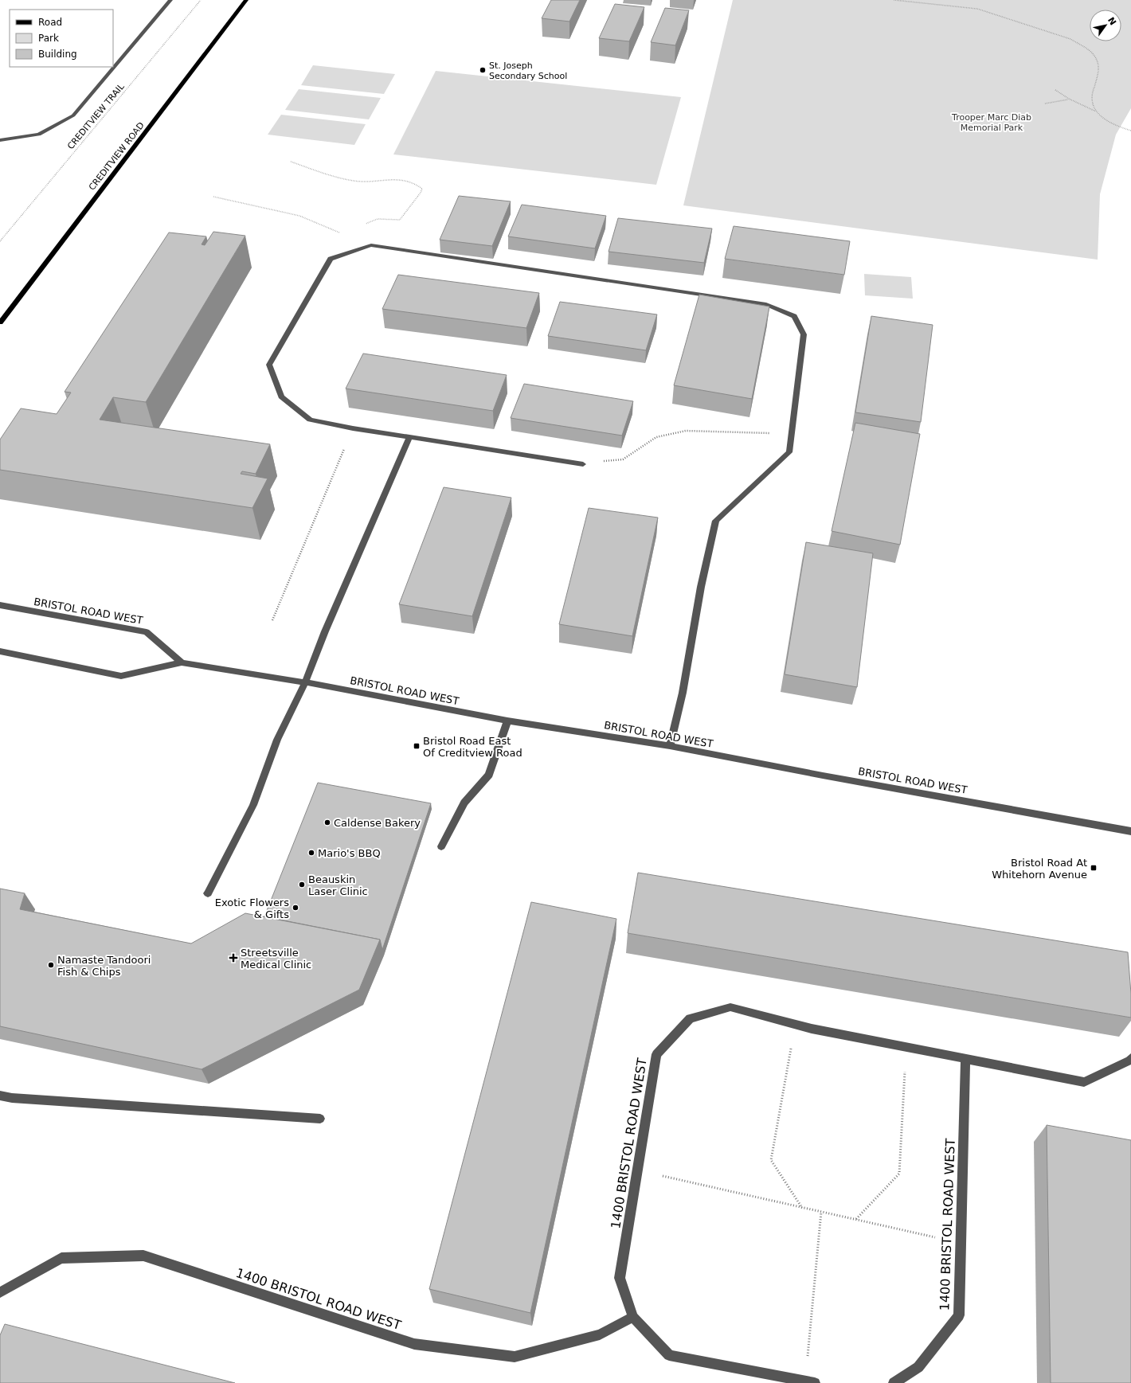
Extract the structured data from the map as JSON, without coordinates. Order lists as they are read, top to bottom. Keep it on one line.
{"streets":{"main road":["CREDITVIEW ROAD"],"street":["BRISTOL ROAD WEST","1400 BRISTOL ROAD WEST"],"path":["CREDITVIEW TRAIL"]},"parks":["Trooper Marc Diab Memorial Park"],"places":{"other":["St. Joseph Secondary School","Caldense Bakery","Mario's BBQ","Beauskin Laser Clinic","Exotic Flowers & Gifts","Namaste Tandoori Fish & Chips"],"transit":["Bristol Road East Of Creditview Road","Bristol Road At Whitehorn Avenue"],"health":["Streetsville Medical Clinic"]},"legend":["Road","Park","Building"],"north":"top right"}
